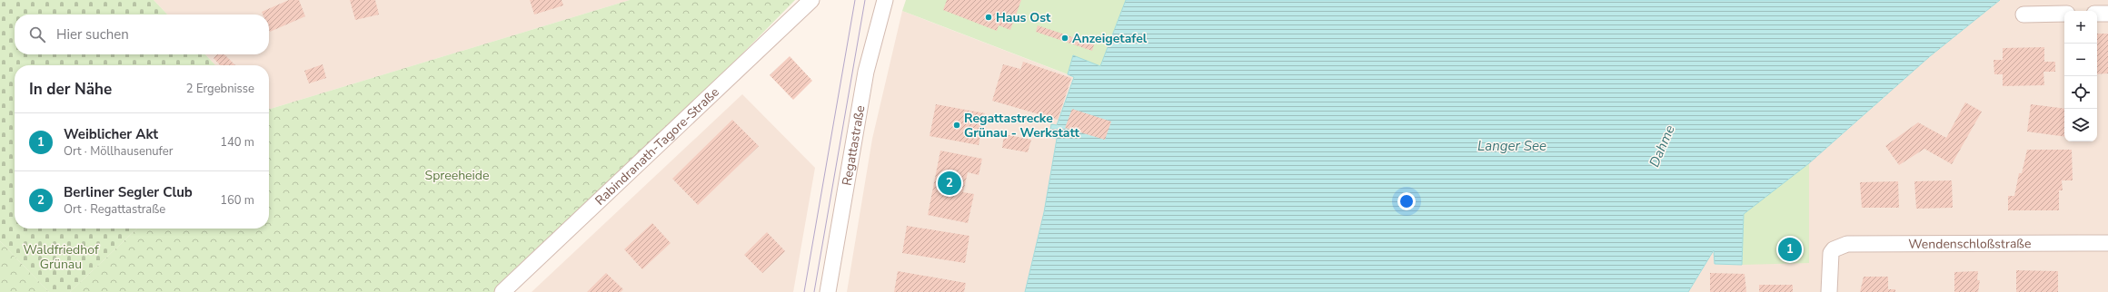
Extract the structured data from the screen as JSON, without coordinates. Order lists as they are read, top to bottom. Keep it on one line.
{"streets":{"street":["Regattastraße","Rabindranath-Tagore-Straße","Wendenschloßstraße"]},"water":["Langer See","Dahme"],"parks":["Spreeheide","Waldfriedhof Grünau"],"places":["Haus Ost","Anzeigetafel","Regattastrecke Grünau - Werkstatt"],"page":{"map_buttons":["+","−"],"search":"Hier suchen","heading":["In der Nähe","2 Ergebnisse"],"list":[{"mark":"1","name":"Weiblicher Akt","note":"Ort · Möllhausenufer","value":"140 m"},{"mark":"2","name":"Berliner Segler Club","note":"Ort · Regattastraße","value":"160 m"}],"pins":["2","1"]}}
